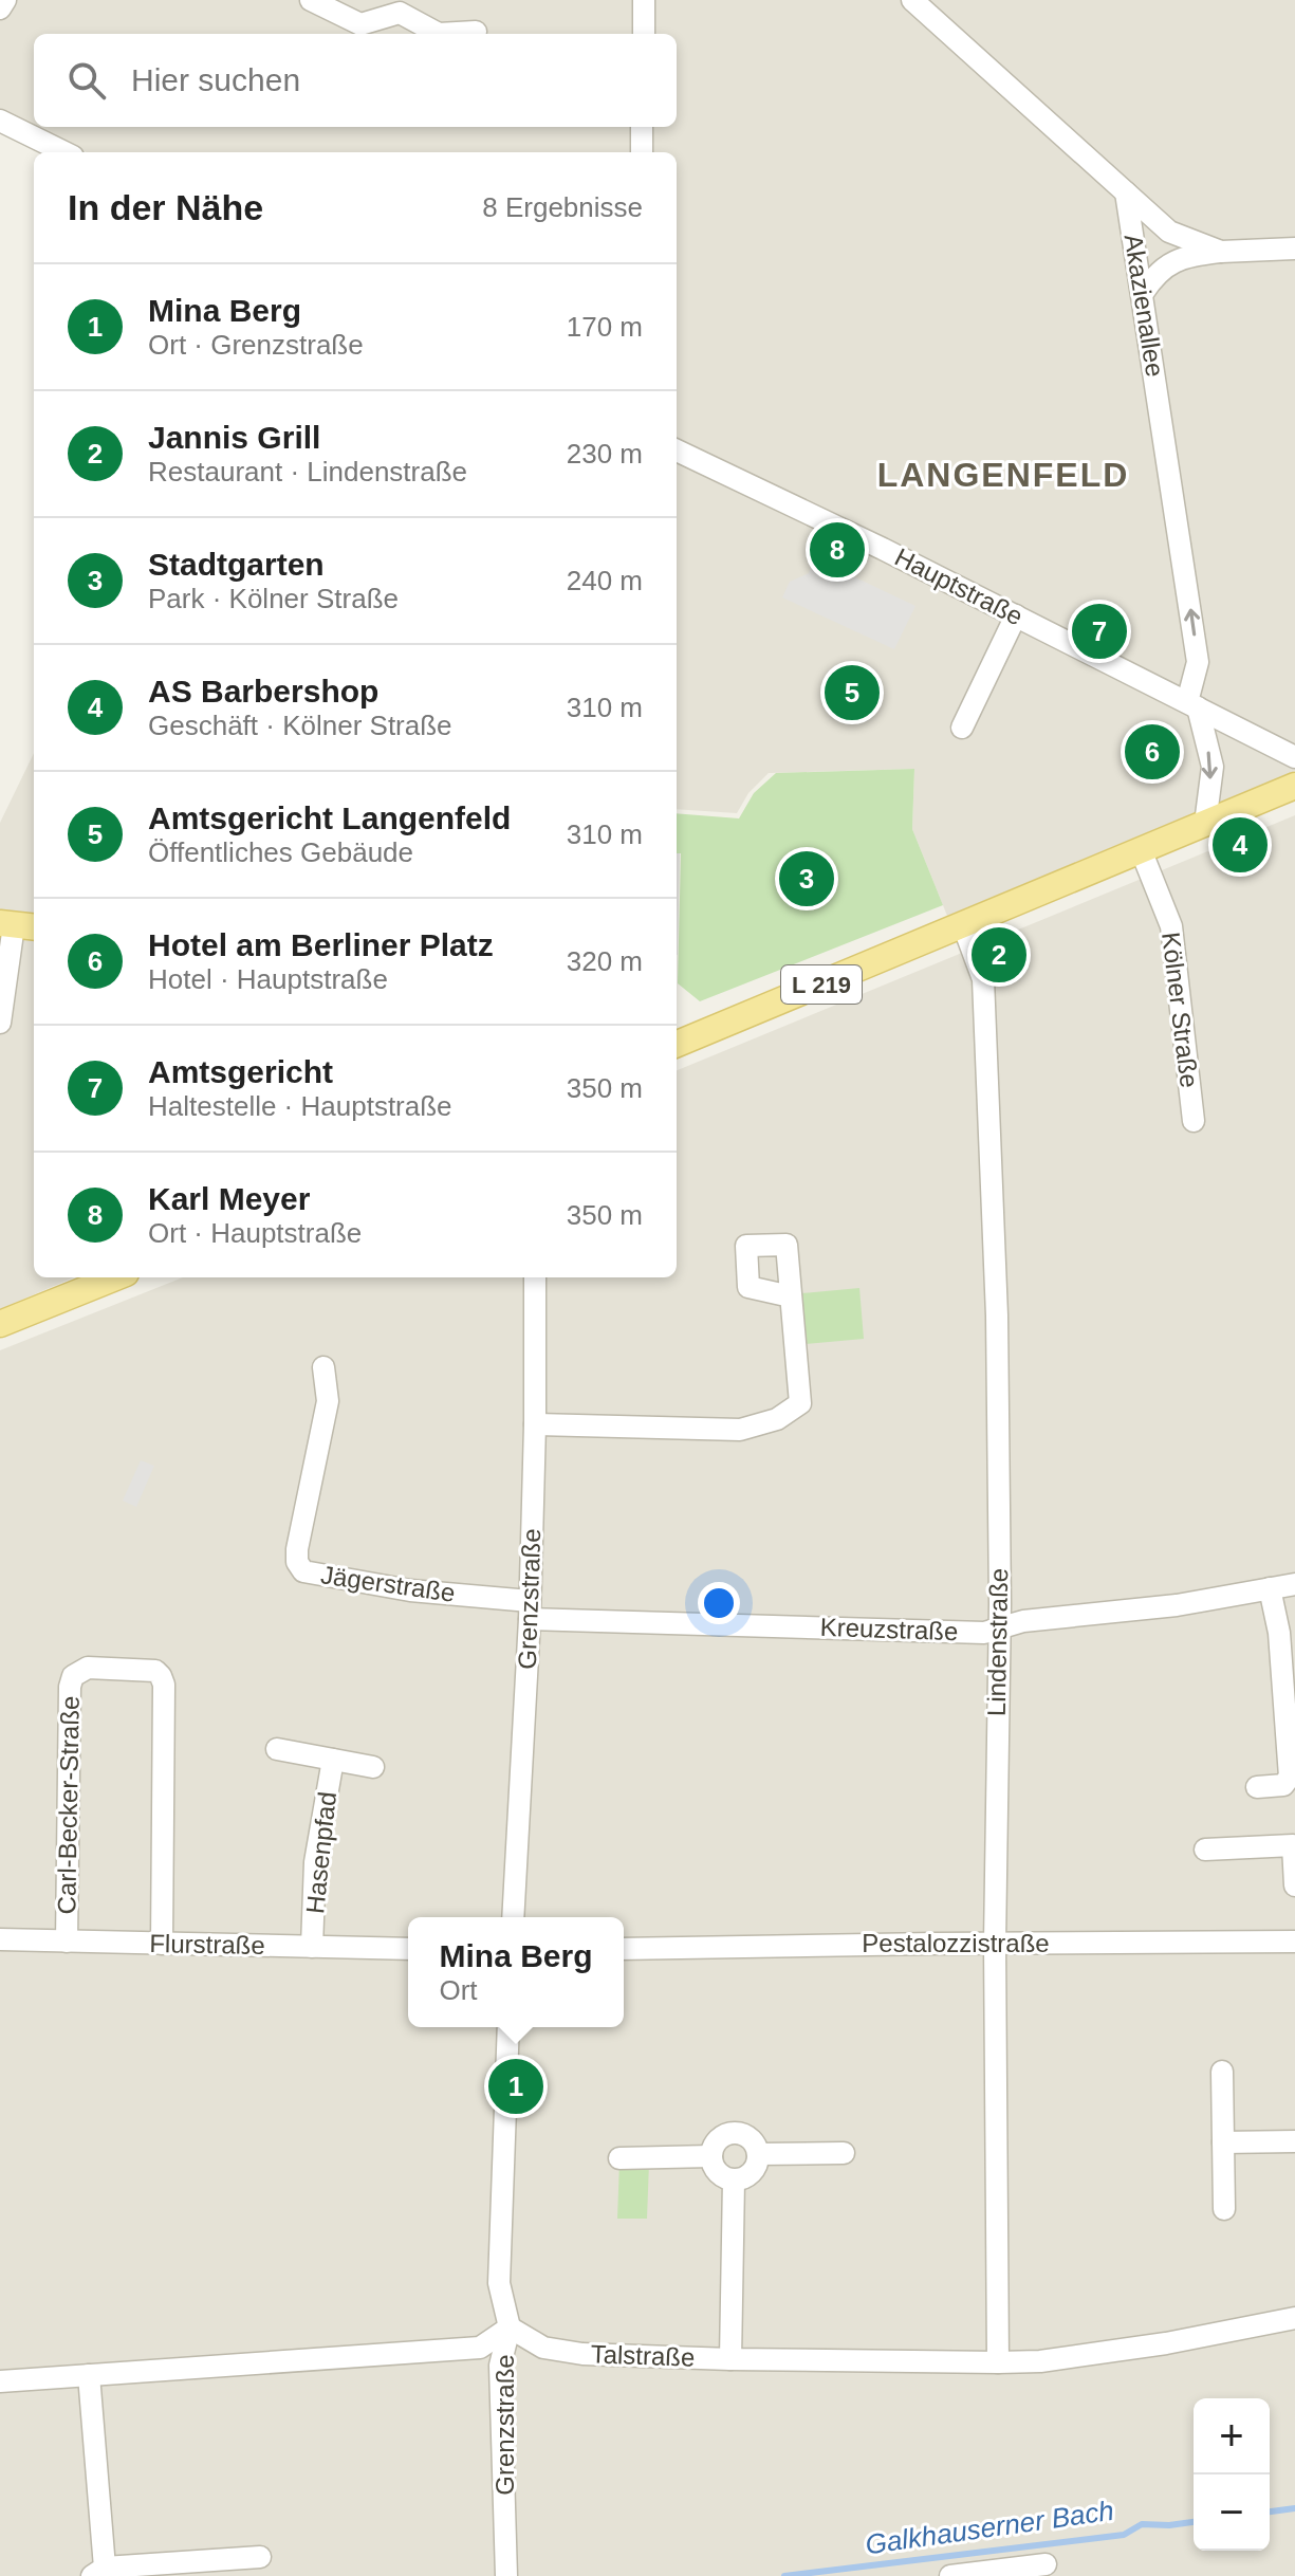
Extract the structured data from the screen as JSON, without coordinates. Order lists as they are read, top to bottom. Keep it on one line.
{"streets":{"main road":["L 219"],"street":["Akazienallee","Hauptstraße","Kölner Straße","Jägerstraße","Grenzstraße","Kreuzstraße","Lindenstraße","Carl-Becker-Straße","Hasenpfad","Pestalozzistraße","Flurstraße","Talstraße"]},"crossings":[["Akazienallee","Hauptstraße"],["L 219","Kölner Straße"],["L 219","Lindenstraße"],["Jägerstraße","Grenzstraße"],["Jägerstraße","Kreuzstraße"],["Grenzstraße","Kreuzstraße"],["Grenzstraße","Talstraße"],["Kreuzstraße","Lindenstraße"],["Lindenstraße","Pestalozzistraße"],["Lindenstraße","Talstraße"],["Carl-Becker-Straße","Flurstraße"],["Hasenpfad","Flurstraße"]],"one_way":["Akazienallee"],"districts":["LANGENFELD"],"water":["Galkhauserner Bach"],"page":{"search":"Hier suchen","heading":["In der Nähe","8 Ergebnisse"],"list":[{"mark":"1","name":"Mina Berg","note":"Ort · Grenzstraße","value":"170 m"},{"mark":"2","name":"Jannis Grill","note":"Restaurant · Lindenstraße","value":"230 m"},{"mark":"3","name":"Stadtgarten","note":"Park · Kölner Straße","value":"240 m"},{"mark":"4","name":"AS Barbershop","note":"Geschäft · Kölner Straße","value":"310 m"},{"mark":"5","name":"Amtsgericht Langenfeld","note":"Öffentliches Gebäude","value":"310 m"},{"mark":"6","name":"Hotel am Berliner Platz","note":"Hotel · Hauptstraße","value":"320 m"},{"mark":"7","name":"Amtsgericht","note":"Haltestelle · Hauptstraße","value":"350 m"},{"mark":"8","name":"Karl Meyer","note":"Ort · Hauptstraße","value":"350 m"}],"pins":["8","7","5","6","4","3","2","1"],"popup":["Mina Berg","Ort"],"map_buttons":["+","−"]}}
